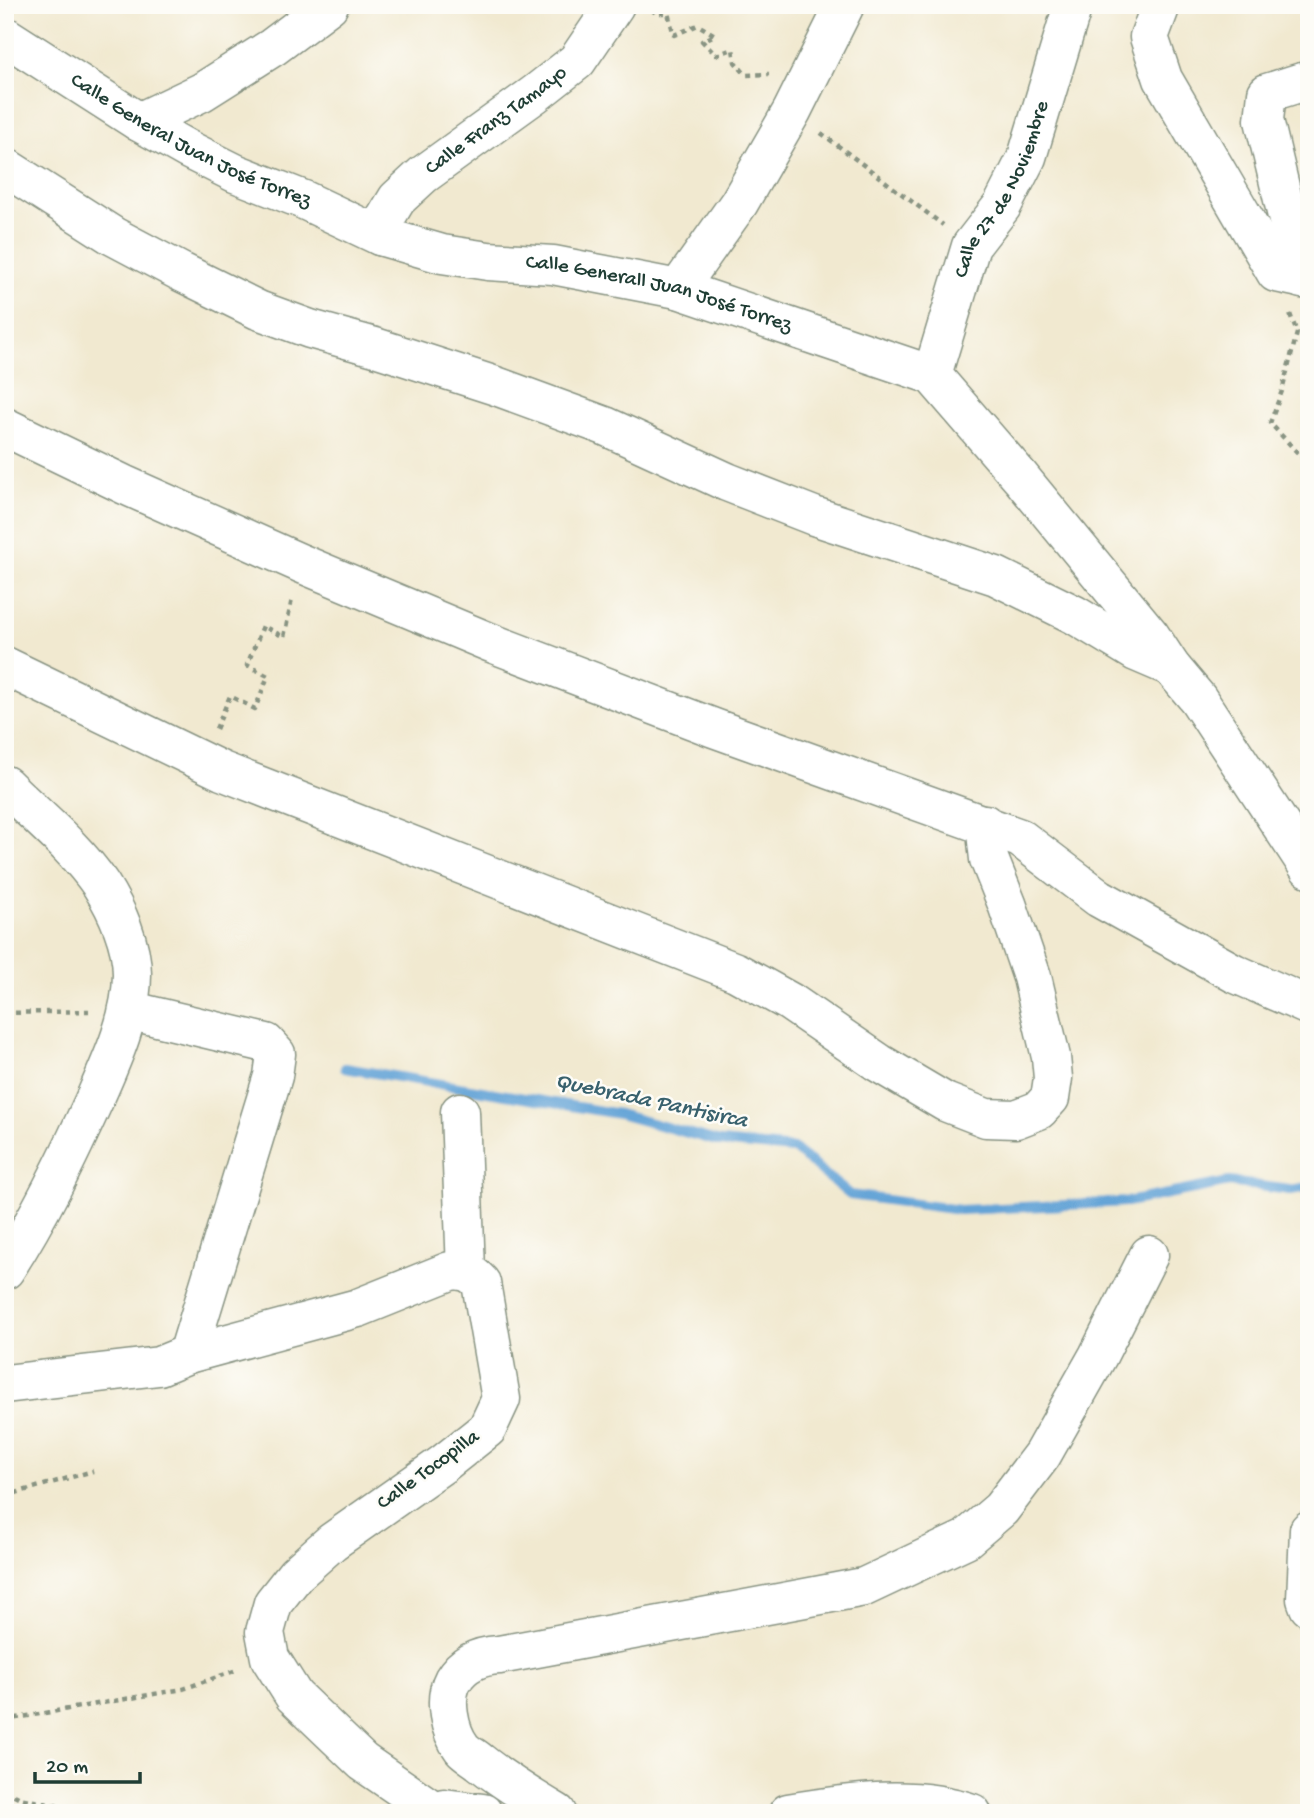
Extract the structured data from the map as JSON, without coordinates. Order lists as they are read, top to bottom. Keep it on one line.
{"streets":{"street":["Calle Franz Tamayo","Calle General Juan José Torrez","Calle 27 de Noviembre","Calle Generall Juan José Torrez","Calle Tocopilla"]},"crossings":[["Calle Franz Tamayo","Calle General Juan José Torrez"],["Calle Franz Tamayo","Calle Generall Juan José Torrez"],["Calle General Juan José Torrez","Calle Generall Juan José Torrez"],["Calle 27 de Noviembre","Calle Generall Juan José Torrez"]],"water":["Quebrada Pantisirca"],"scale_bar":"20 m"}
